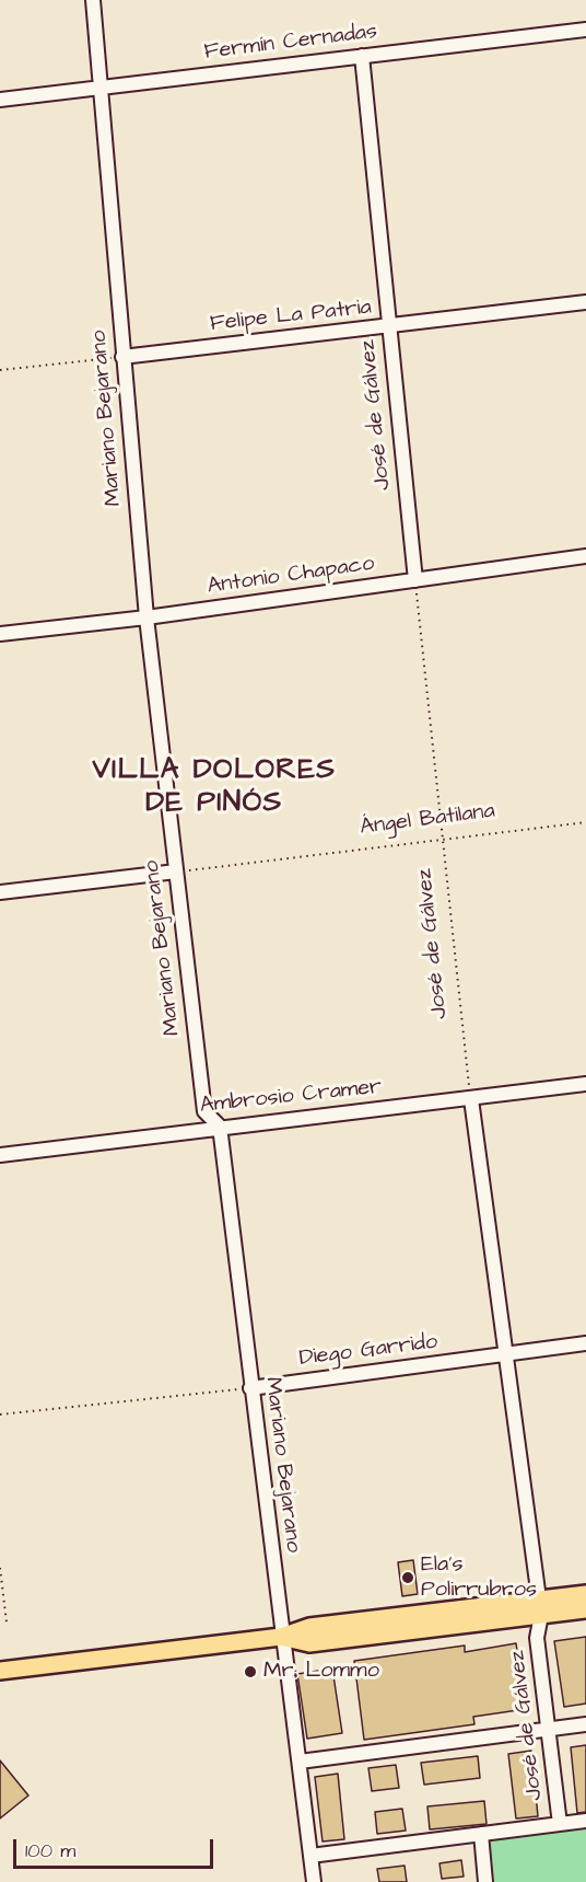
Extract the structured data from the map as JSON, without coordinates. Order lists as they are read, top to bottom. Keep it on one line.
{"streets":{"street":["Fermín Cernadas","Felipe La Patria","José de Gálvez","Mariano Bejarano","Antonio Chapaco","Ambrosio Cramer","Diego Garrido"],"path":["Ángel Batilana"]},"crossings":[["Fermín Cernadas","José de Gálvez"],["Fermín Cernadas","Mariano Bejarano"],["Felipe La Patria","José de Gálvez"],["Felipe La Patria","Mariano Bejarano"],["José de Gálvez","Antonio Chapaco"],["José de Gálvez","Ángel Batilana"],["José de Gálvez","Ambrosio Cramer"],["José de Gálvez","Diego Garrido"],["Mariano Bejarano","Antonio Chapaco"],["Mariano Bejarano","Ángel Batilana"],["Mariano Bejarano","Ambrosio Cramer"],["Mariano Bejarano","Diego Garrido"]],"districts":["VILLA DOLORES DE PINÓS"],"places":["Ela's Polirrubros","Mr. Lommo"],"scale_bar":"100 m"}
